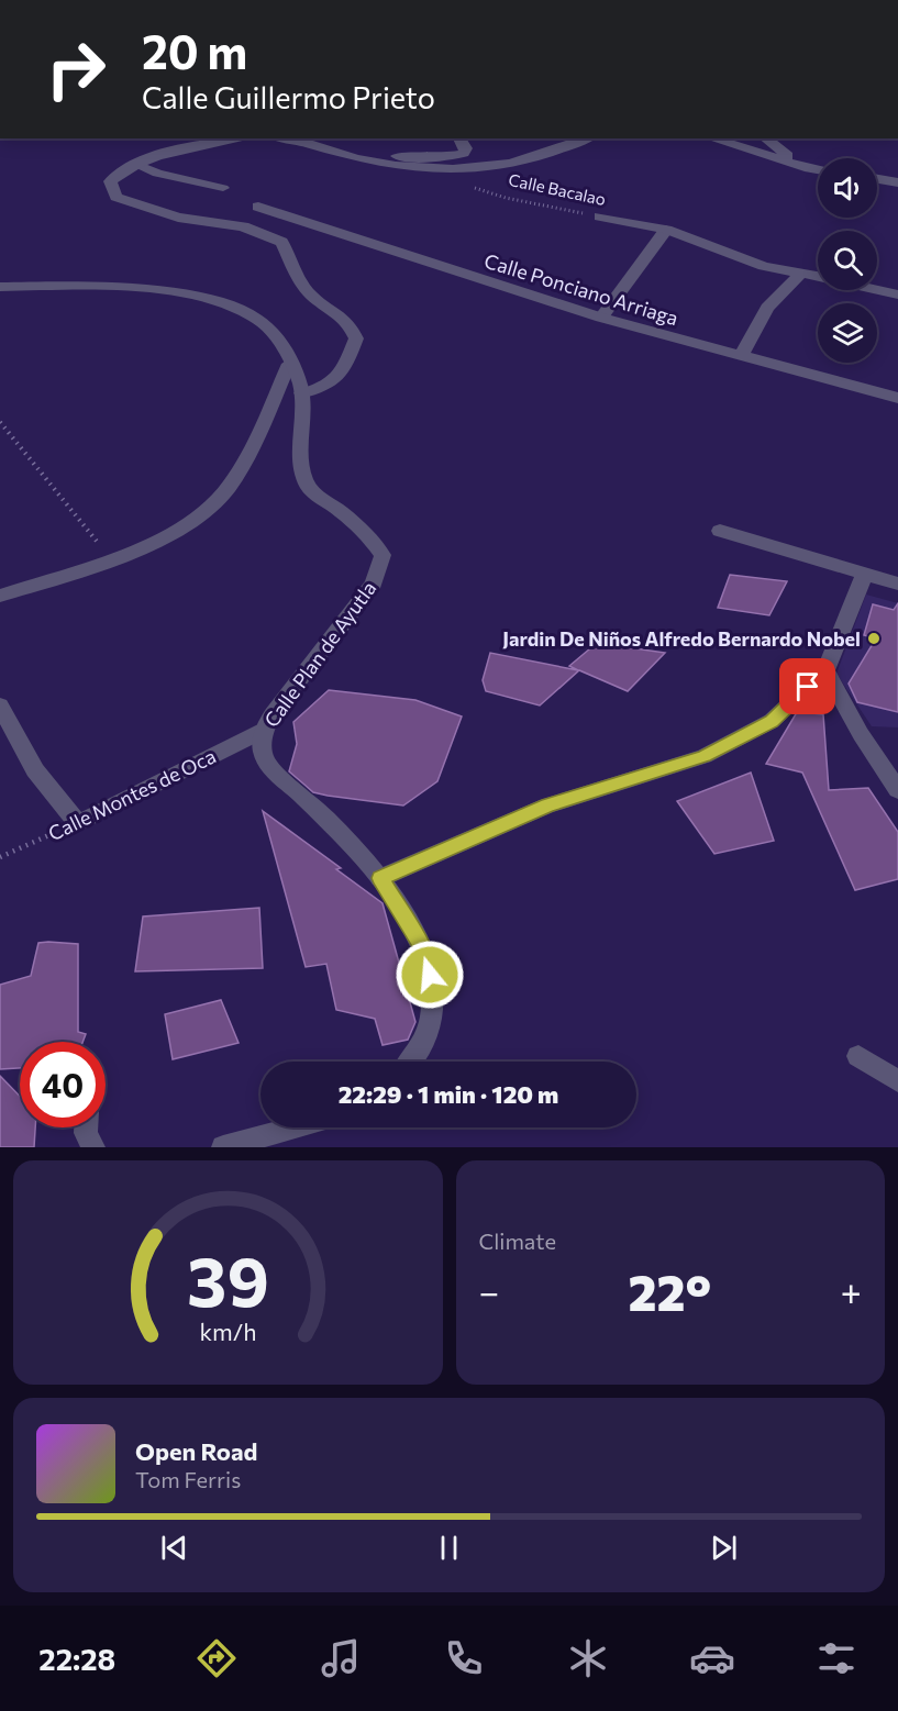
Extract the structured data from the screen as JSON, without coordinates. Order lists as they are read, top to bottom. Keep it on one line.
{"streets":{"street":["Calle Bacalao","Calle Ponciano Arriaga","Calle Plan de Ayutla","Calle Montes de Oca"]},"crossings":[["Calle Plan de Ayutla","Calle Montes de Oca"]],"places":["Jardin De Niños Alfredo Bernardo Nobel"],"page":{"turn":["20 m","Calle Guillermo Prieto"],"limit":"40","trip":"22:29 · 1 min · 120 m","tile":"Climate","heat":["−","22°","+"],"song":["Open Road","Tom Ferris"],"tabs":"22:28","gauge":["39","km/h"]}}
